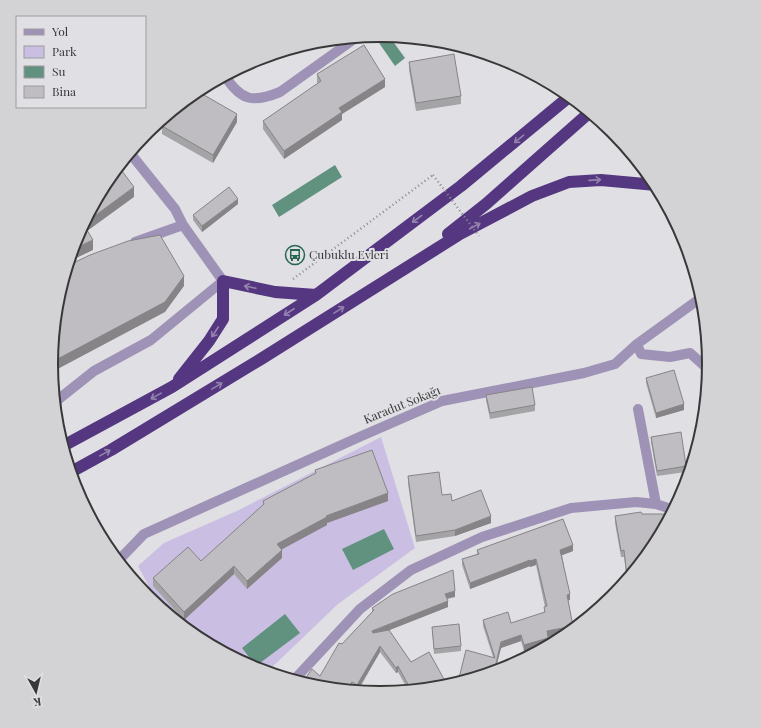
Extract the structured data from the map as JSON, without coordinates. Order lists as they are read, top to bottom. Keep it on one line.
{"streets":{"street":["Karadut Sokağı"]},"places":{"bus stop":["Çubuklu Evleri"]},"legend":["Yol","Park","Su","Bina"],"north":"bottom"}
